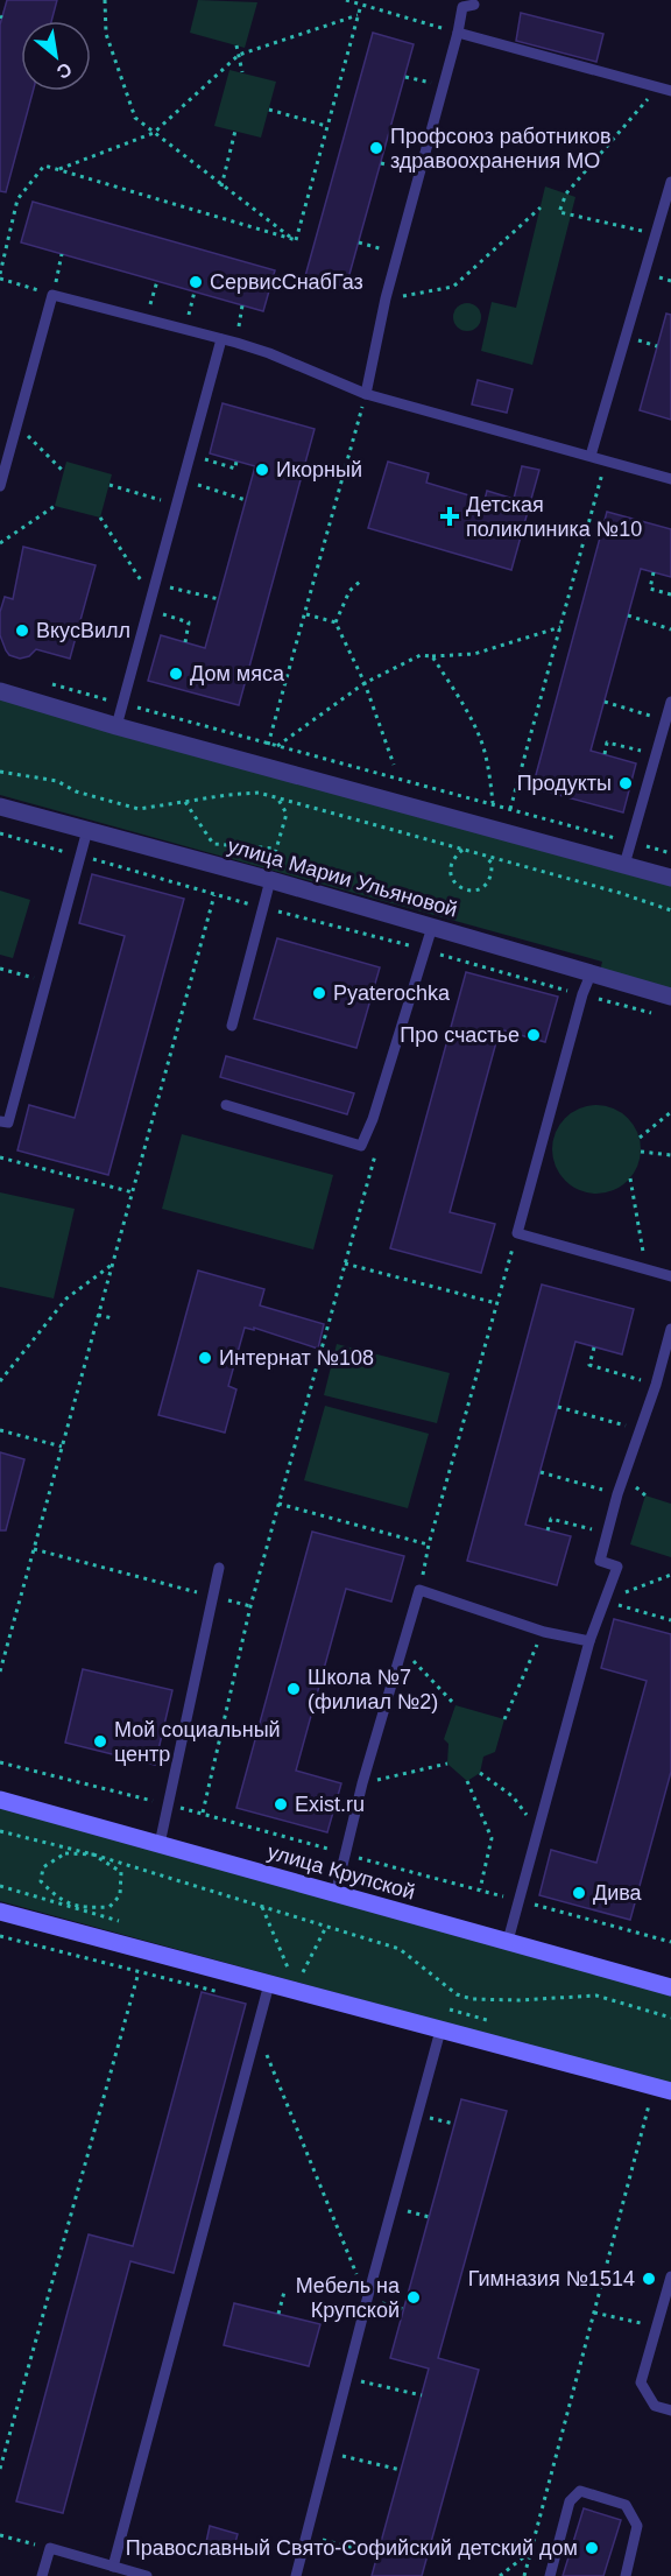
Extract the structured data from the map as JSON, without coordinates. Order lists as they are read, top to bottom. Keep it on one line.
{"streets":{"street":["улица Марии Ульяновой","улица Крупской"]},"places":{"other":["Профсоюз работников здравоохранения МО","СервисСнабГаз","Икорный","ВкусВилл","Дом мяса","Продукты","Pyaterochka","Про счастье","Интернат №108","Школа №7 (филиал №2)","Мой социальный центр","Exist.ru","Дива","Гимназия №1514","Мебель на Крупской","Православный Свято-Софийский детский дом"],"health":["Детская поликлиника №10"]},"north":"bottom right"}
